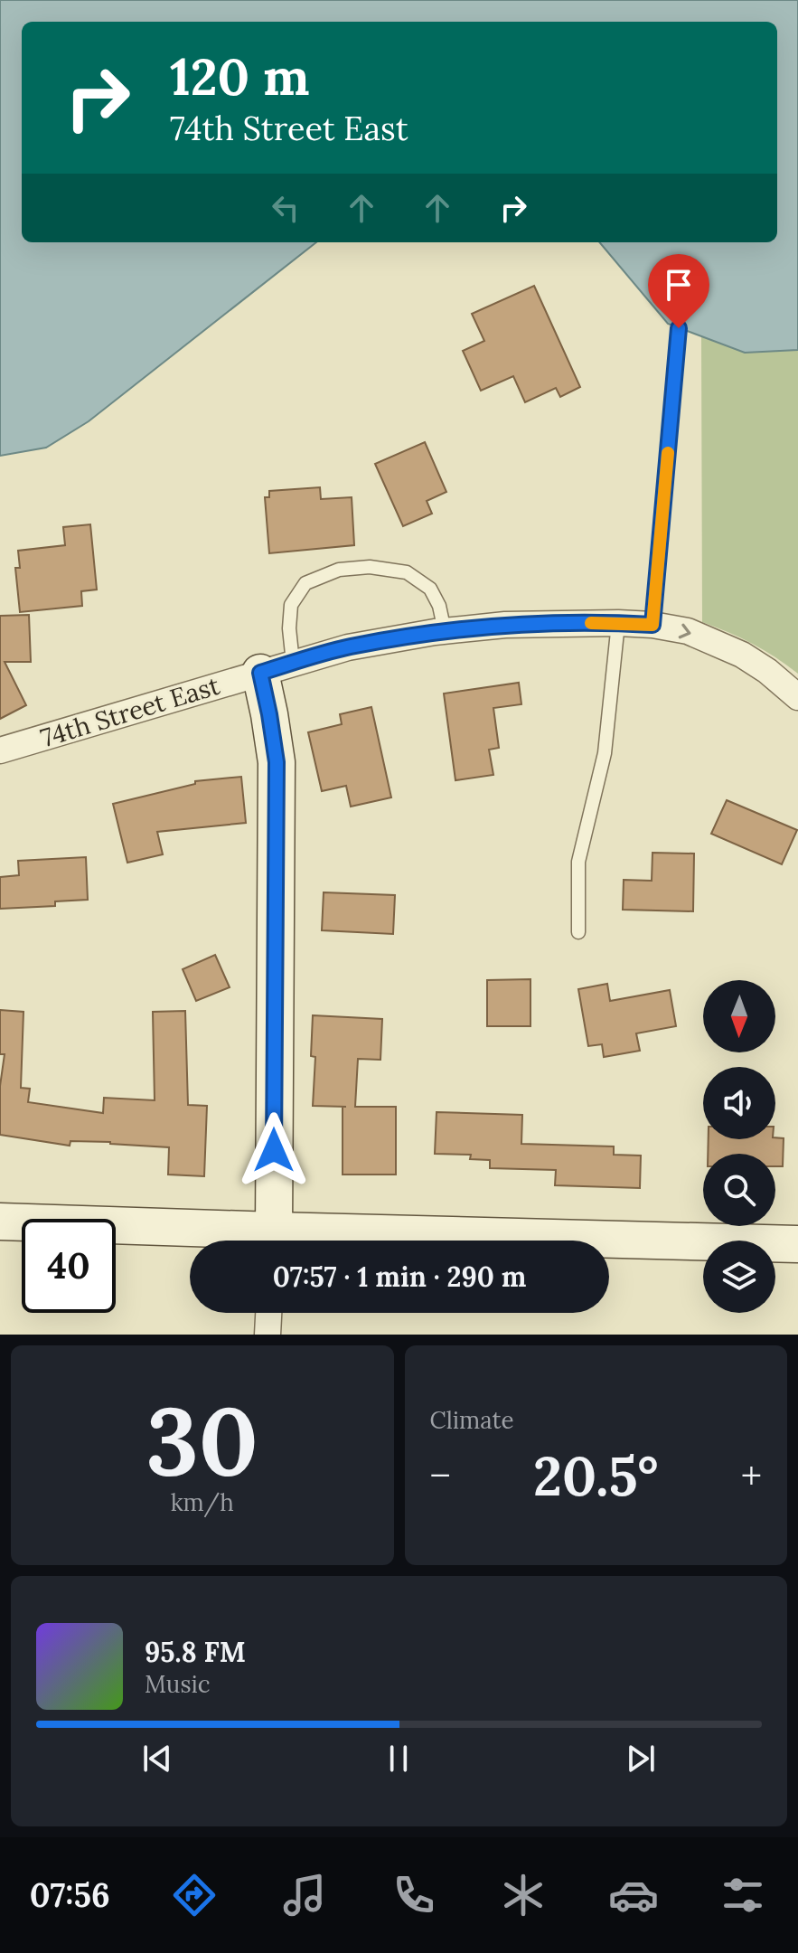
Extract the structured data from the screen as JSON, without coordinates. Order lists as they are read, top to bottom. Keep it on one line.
{"streets":{"street":["74th Street East"]},"north":"bottom","page":{"turn":["120 m","74th Street East"],"limit":"40","trip":"07:57 · 1 min · 290 m","tile":[["30","km/h"],"Climate"],"heat":["−","20.5°","+"],"song":["95.8 FM","Music"],"tabs":"07:56"}}
